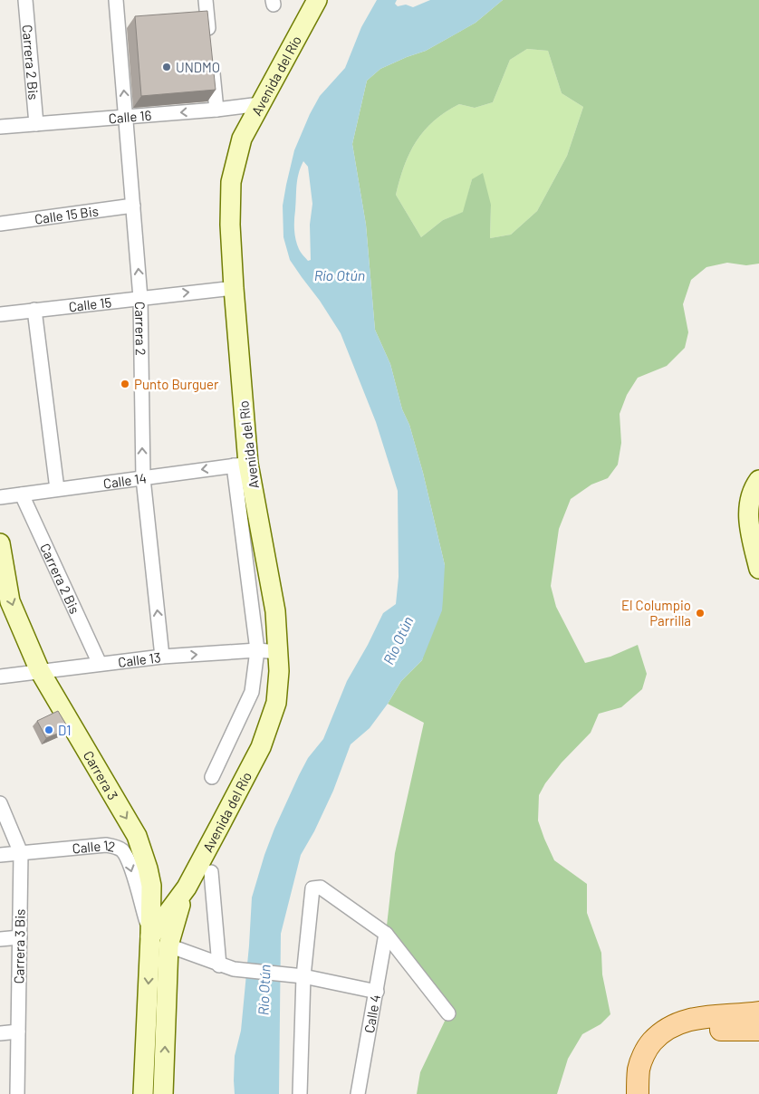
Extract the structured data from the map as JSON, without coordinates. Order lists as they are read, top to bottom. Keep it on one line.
{"streets":{"main road":["Avenida del Río","Carrera 3"],"street":["Carrera 2 Bis","Calle 16","Calle 15 Bis","Calle 15","Carrera 2","Calle 14","Calle 13","Calle 12","Carrera 3 Bis","Calle 4"]},"crossings":[["Carrera 2 Bis","Calle 16"],["Carrera 2 Bis","Calle 14"],["Carrera 2 Bis","Calle 13"],["Avenida del Río","Calle 16"],["Avenida del Río","Calle 15"],["Avenida del Río","Calle 14"],["Avenida del Río","Calle 13"],["Calle 16","Carrera 2"],["Calle 15 Bis","Carrera 2"],["Calle 15","Carrera 2"],["Carrera 2","Calle 14"],["Carrera 2","Calle 13"],["Calle 13","Carrera 3"],["Carrera 3","Calle 12"],["Calle 12","Carrera 3 Bis"]],"one_way":["Calle 15","Calle 14","Carrera 3"],"water":["Río Otún"],"places":["UNDMO","Punto Burguer","El Columpio Parrilla","D1"]}
